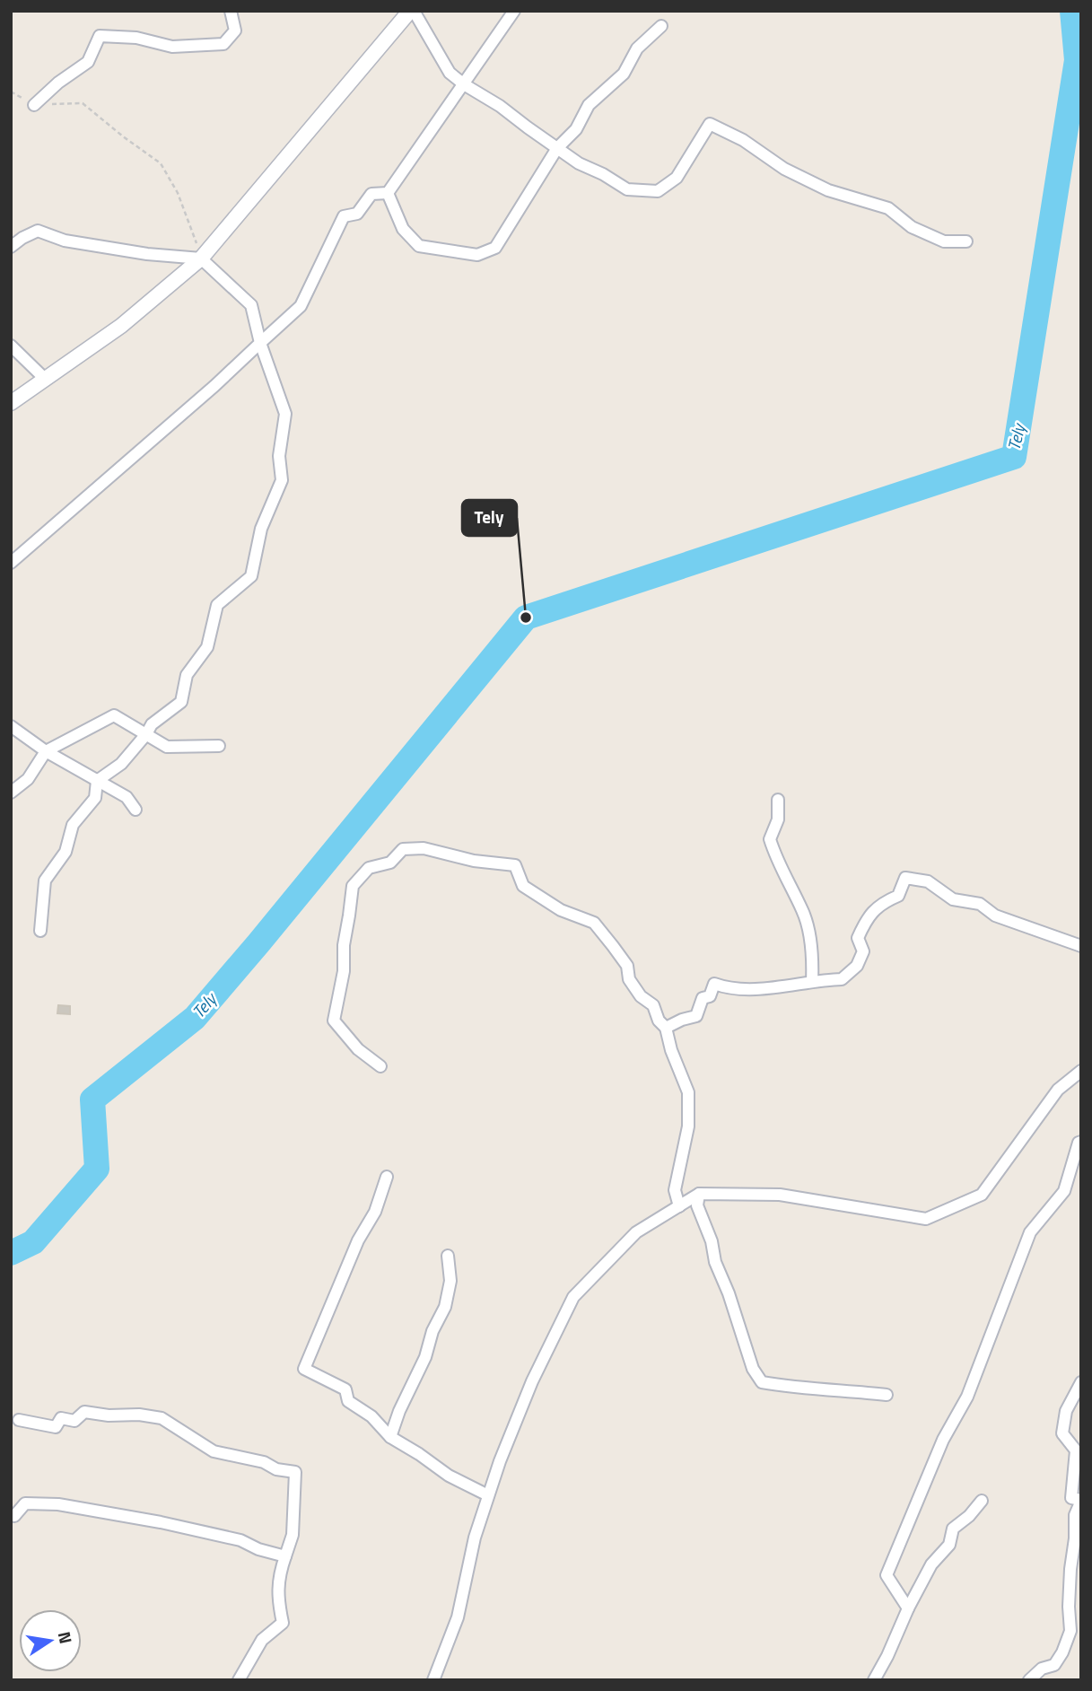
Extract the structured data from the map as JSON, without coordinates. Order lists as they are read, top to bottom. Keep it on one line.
{"water":["Tely"],"places":["Tely"],"north":"right"}
